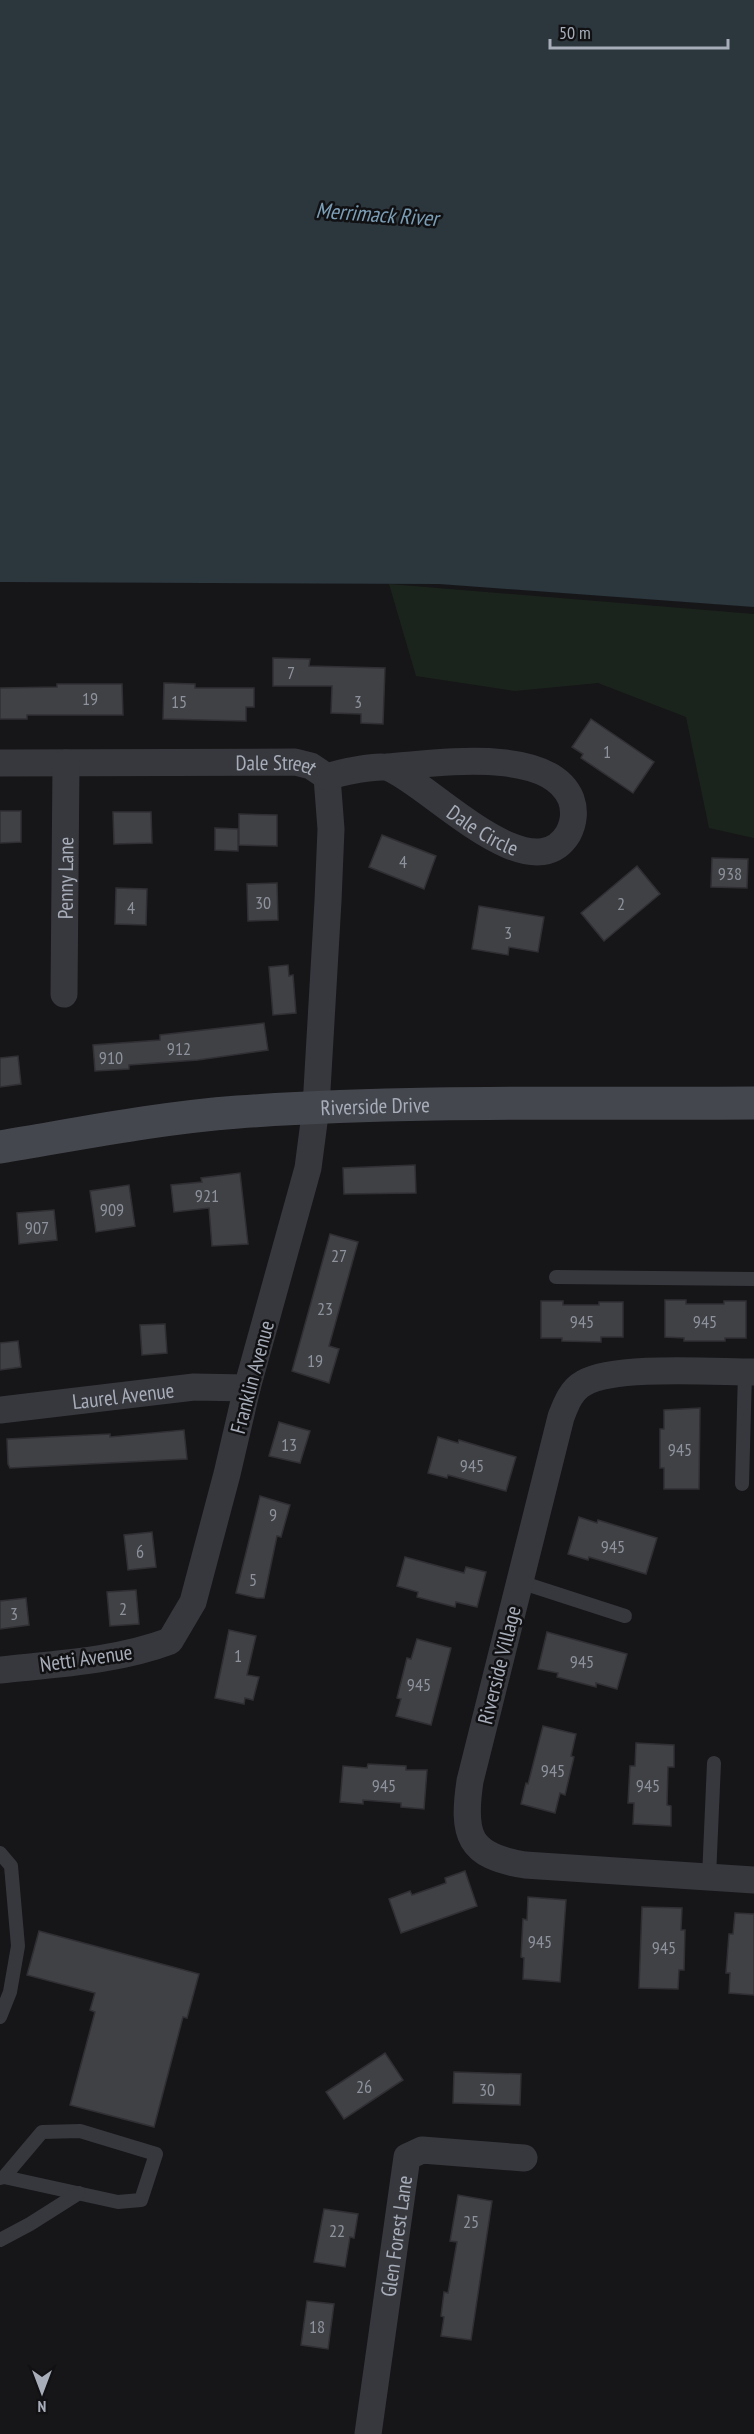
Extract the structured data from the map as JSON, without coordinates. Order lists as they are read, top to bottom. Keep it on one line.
{"streets":{"main road":["Riverside Drive"],"street":["Dale Street","Dale Circle","Penny Lane","Franklin Avenue","Laurel Avenue","Netti Avenue","Riverside Village","Glen Forest Lane"]},"crossings":[["Dale Street","Dale Circle"],["Dale Street","Penny Lane"],["Dale Street","Riverside Drive"],["Dale Street","Franklin Avenue"],["Riverside Drive","Franklin Avenue"],["Franklin Avenue","Laurel Avenue"],["Franklin Avenue","Netti Avenue"]],"water":["Merrimack River"],"house_numbers":["7","19","15","3","1","4","938","30","2","4","3","912","910","921","909","907","27","23","945","945","19","13","945","945","9","945","6","5","2","3","1","945","945","945","945","945","945","945","26","30","25","22","18"],"scale_bar":"50 m","north":"bottom"}
